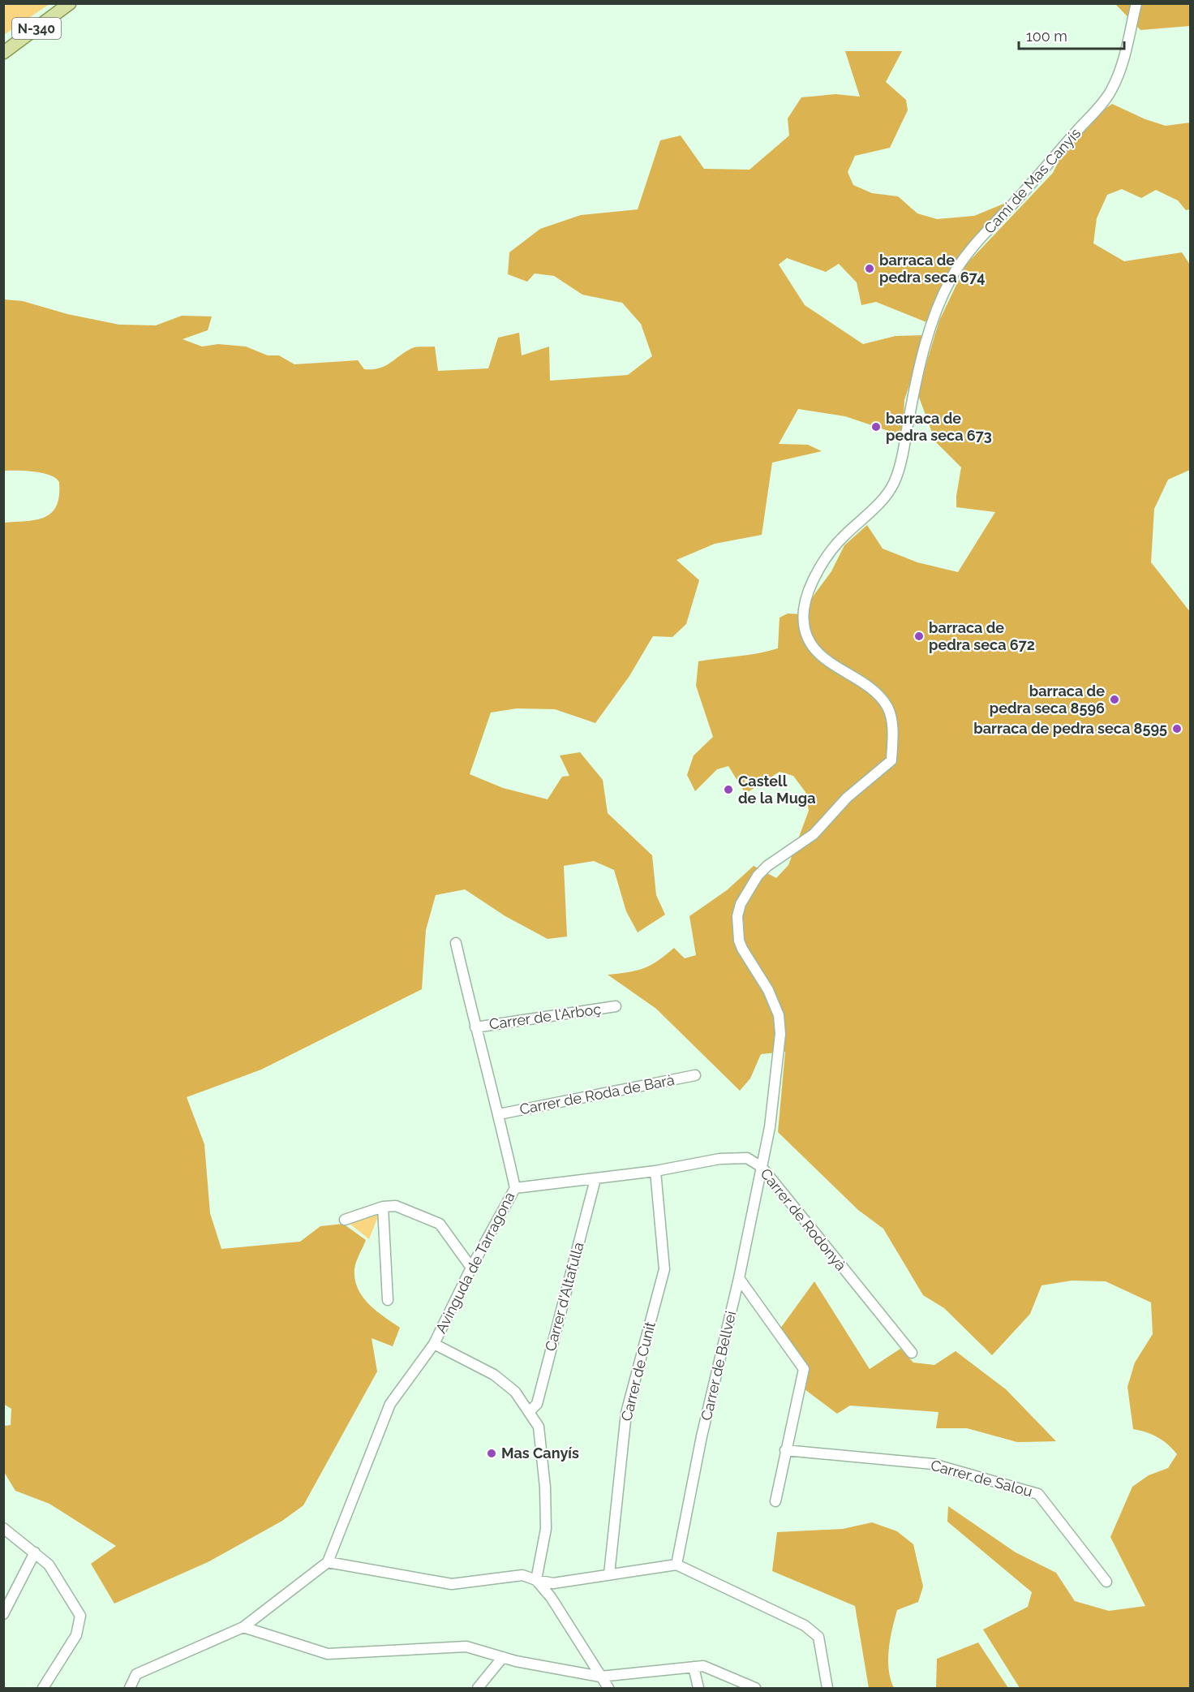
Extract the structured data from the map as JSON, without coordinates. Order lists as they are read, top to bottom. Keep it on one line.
{"streets":{"main road":["N-340"],"street":["Camí de Mas Canyís","Carrer de l'Arboç","Carrer de Roda de Barà","Carrer de Rodonyà","Avinguda de Tarragona","Carrer d'Altafulla","Carrer de Bellvei","Carrer de Cunit","Carrer de Salou"]},"crossings":[["Camí de Mas Canyís","Carrer de Rodonyà"],["Camí de Mas Canyís","Carrer de Bellvei"],["Carrer de l'Arboç","Avinguda de Tarragona"],["Carrer de Roda de Barà","Avinguda de Tarragona"],["Carrer de Rodonyà","Avinguda de Tarragona"],["Carrer de Rodonyà","Carrer d'Altafulla"],["Carrer de Rodonyà","Carrer de Bellvei"],["Carrer de Rodonyà","Carrer de Cunit"]],"places":["barraca de pedra seca 674","barraca de pedra seca 673","barraca de pedra seca 672","barraca de pedra seca 8596","barraca de pedra seca 8595","Castell de la Muga","Mas Canyís"],"scale_bar":"100 m"}
